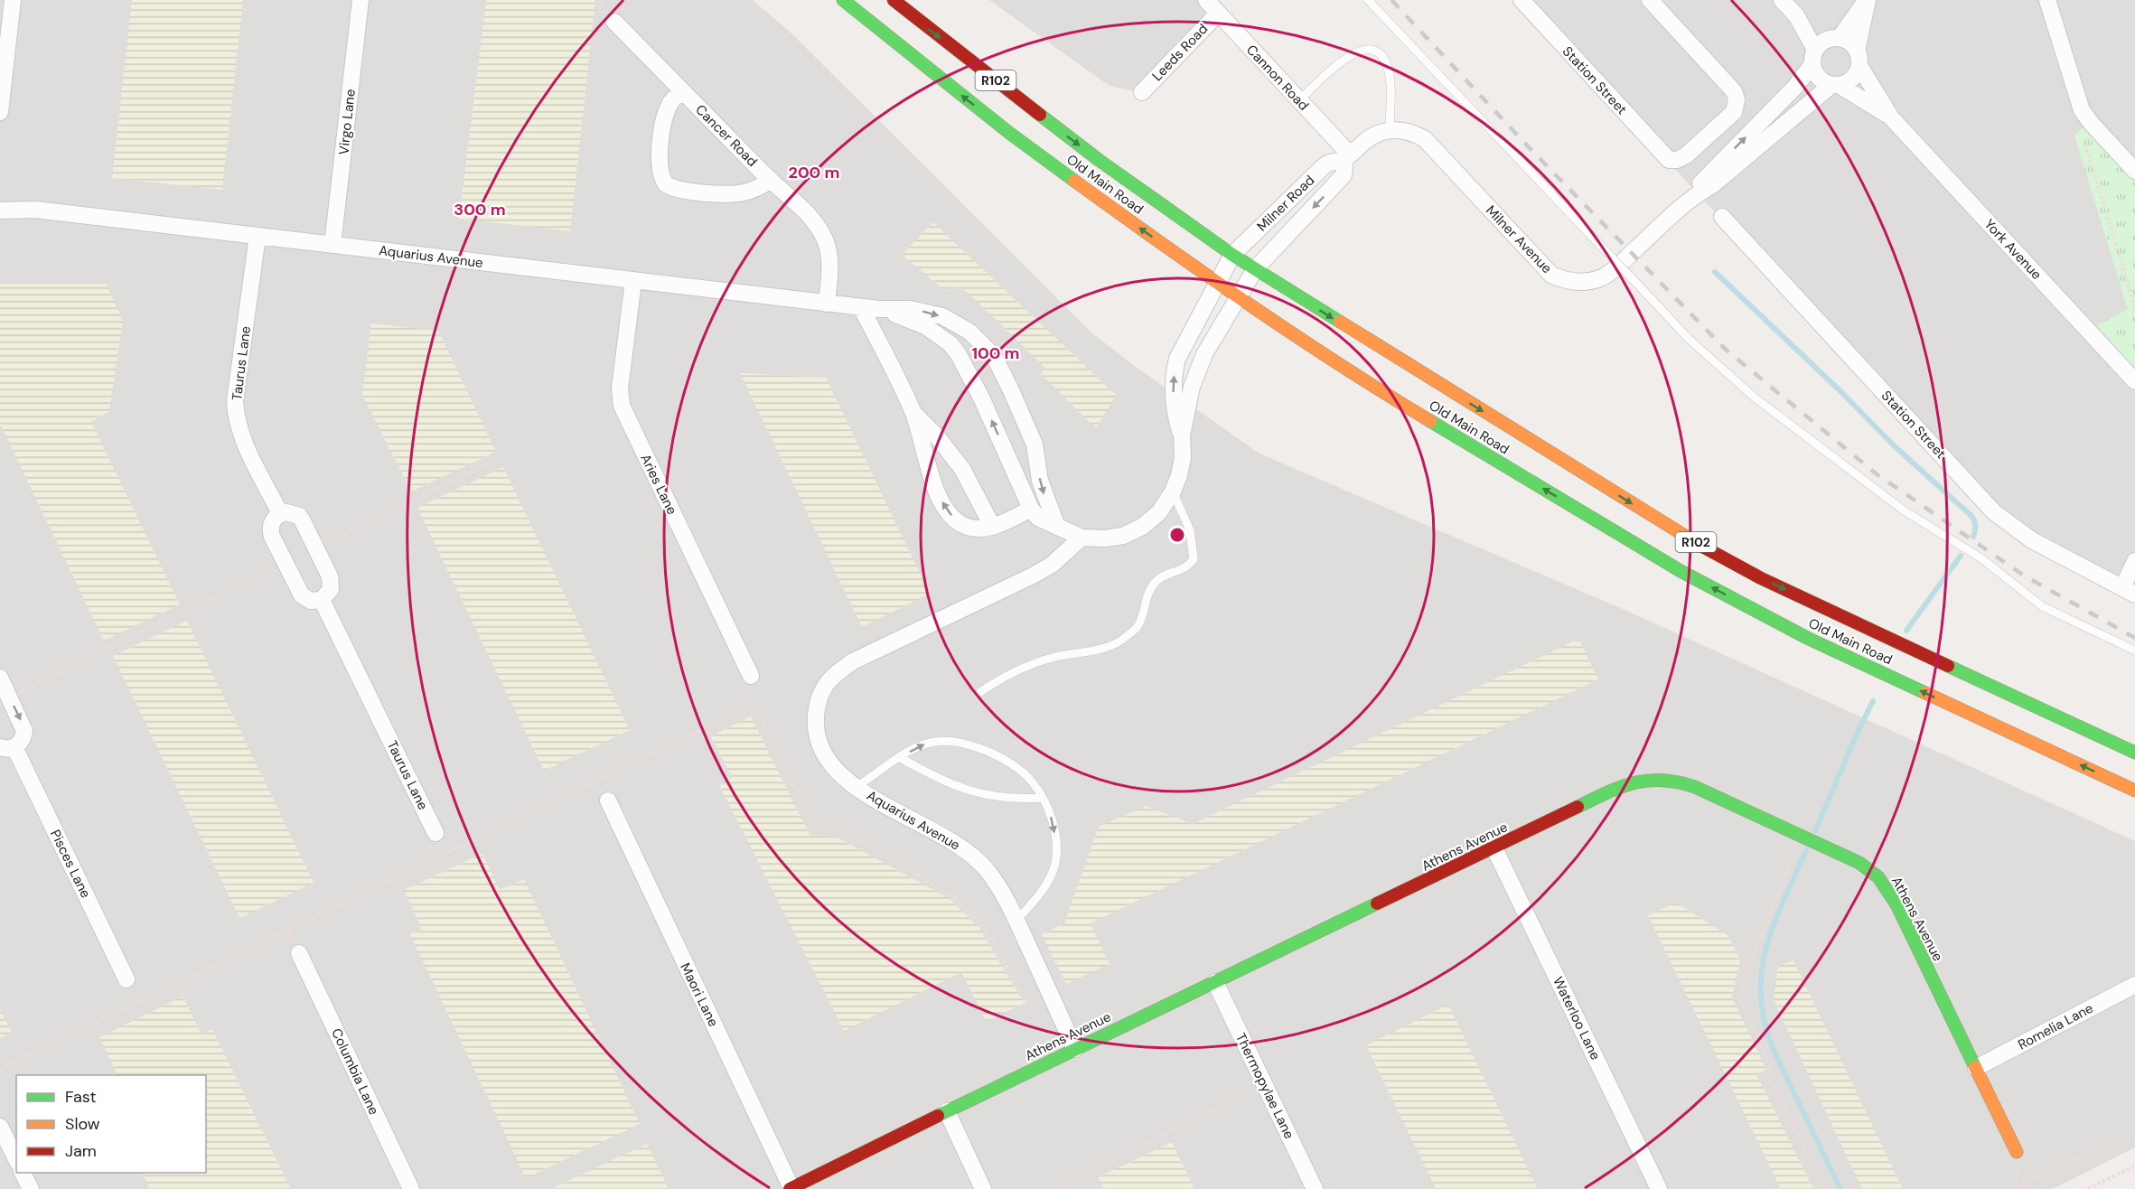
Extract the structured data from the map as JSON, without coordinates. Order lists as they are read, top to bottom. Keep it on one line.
{"streets":{"main road":["R102","Old Main Road","Athens Avenue"],"street":["Leeds Road","Cannon Road","Station Street","Virgo Lane","Cancer Road","Milner Road","Milner Avenue","York Avenue","Aquarius Avenue","Taurus Lane","Aries Lane","Pisces Lane","Maori Lane","Waterloo Lane","Romelia Lane","Columbia Lane","Thermopylae Lane"]},"crossings":[["Leeds Road","Cannon Road"],["Cannon Road","Milner Road"],["Virgo Lane","Aquarius Avenue"],["Cancer Road","Aquarius Avenue"],["Old Main Road","Milner Road"],["Old Main Road","Aquarius Avenue"],["Milner Road","Aquarius Avenue"],["Milner Avenue","York Avenue"],["Aquarius Avenue","Taurus Lane"],["Aquarius Avenue","Aries Lane"],["Aquarius Avenue","Athens Avenue"],["Athens Avenue","Maori Lane"],["Athens Avenue","Waterloo Lane"],["Athens Avenue","Romelia Lane"],["Athens Avenue","Thermopylae Lane"]],"legend":["Fast","Slow","Jam"],"rings":["200 m","300 m","100 m"]}
